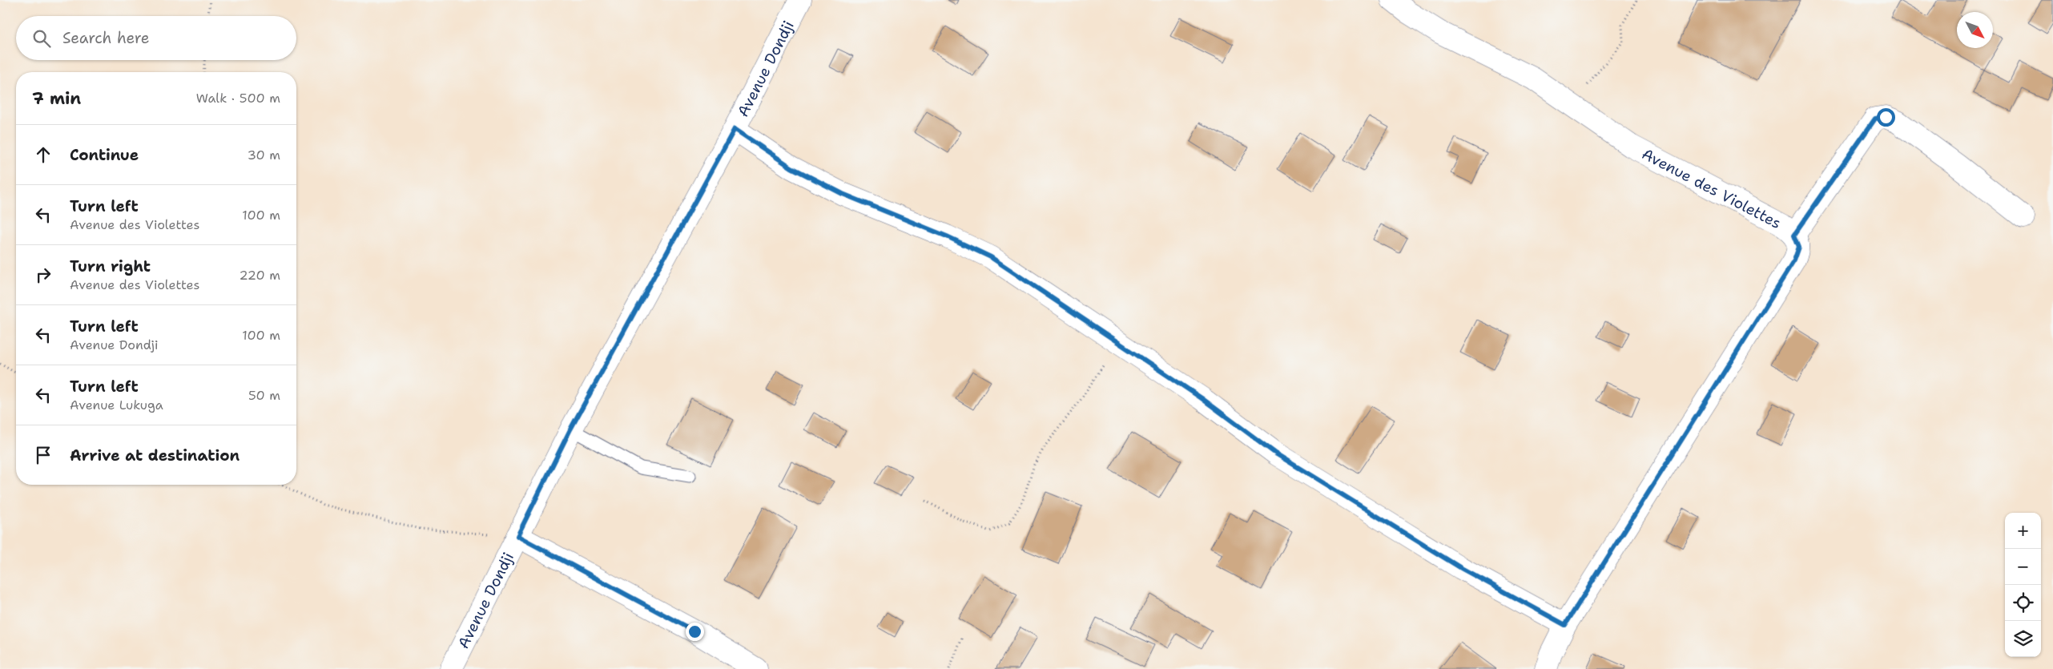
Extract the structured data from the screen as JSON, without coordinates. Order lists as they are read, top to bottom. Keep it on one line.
{"streets":{"street":["Avenue Dondji","Avenue des Violettes"]},"north":"bottom right","page":{"search":"Search here","heading":["7 min","Walk · 500 m"],"list":[["Continue","30 m"],["Turn left","Avenue des Violettes","100 m"],["Turn right","Avenue des Violettes","220 m"],["Turn left","Avenue Dondji","100 m"],["Turn left","Avenue Lukuga","50 m"],"Arrive at destination"],"map_buttons":["+","−"]}}
